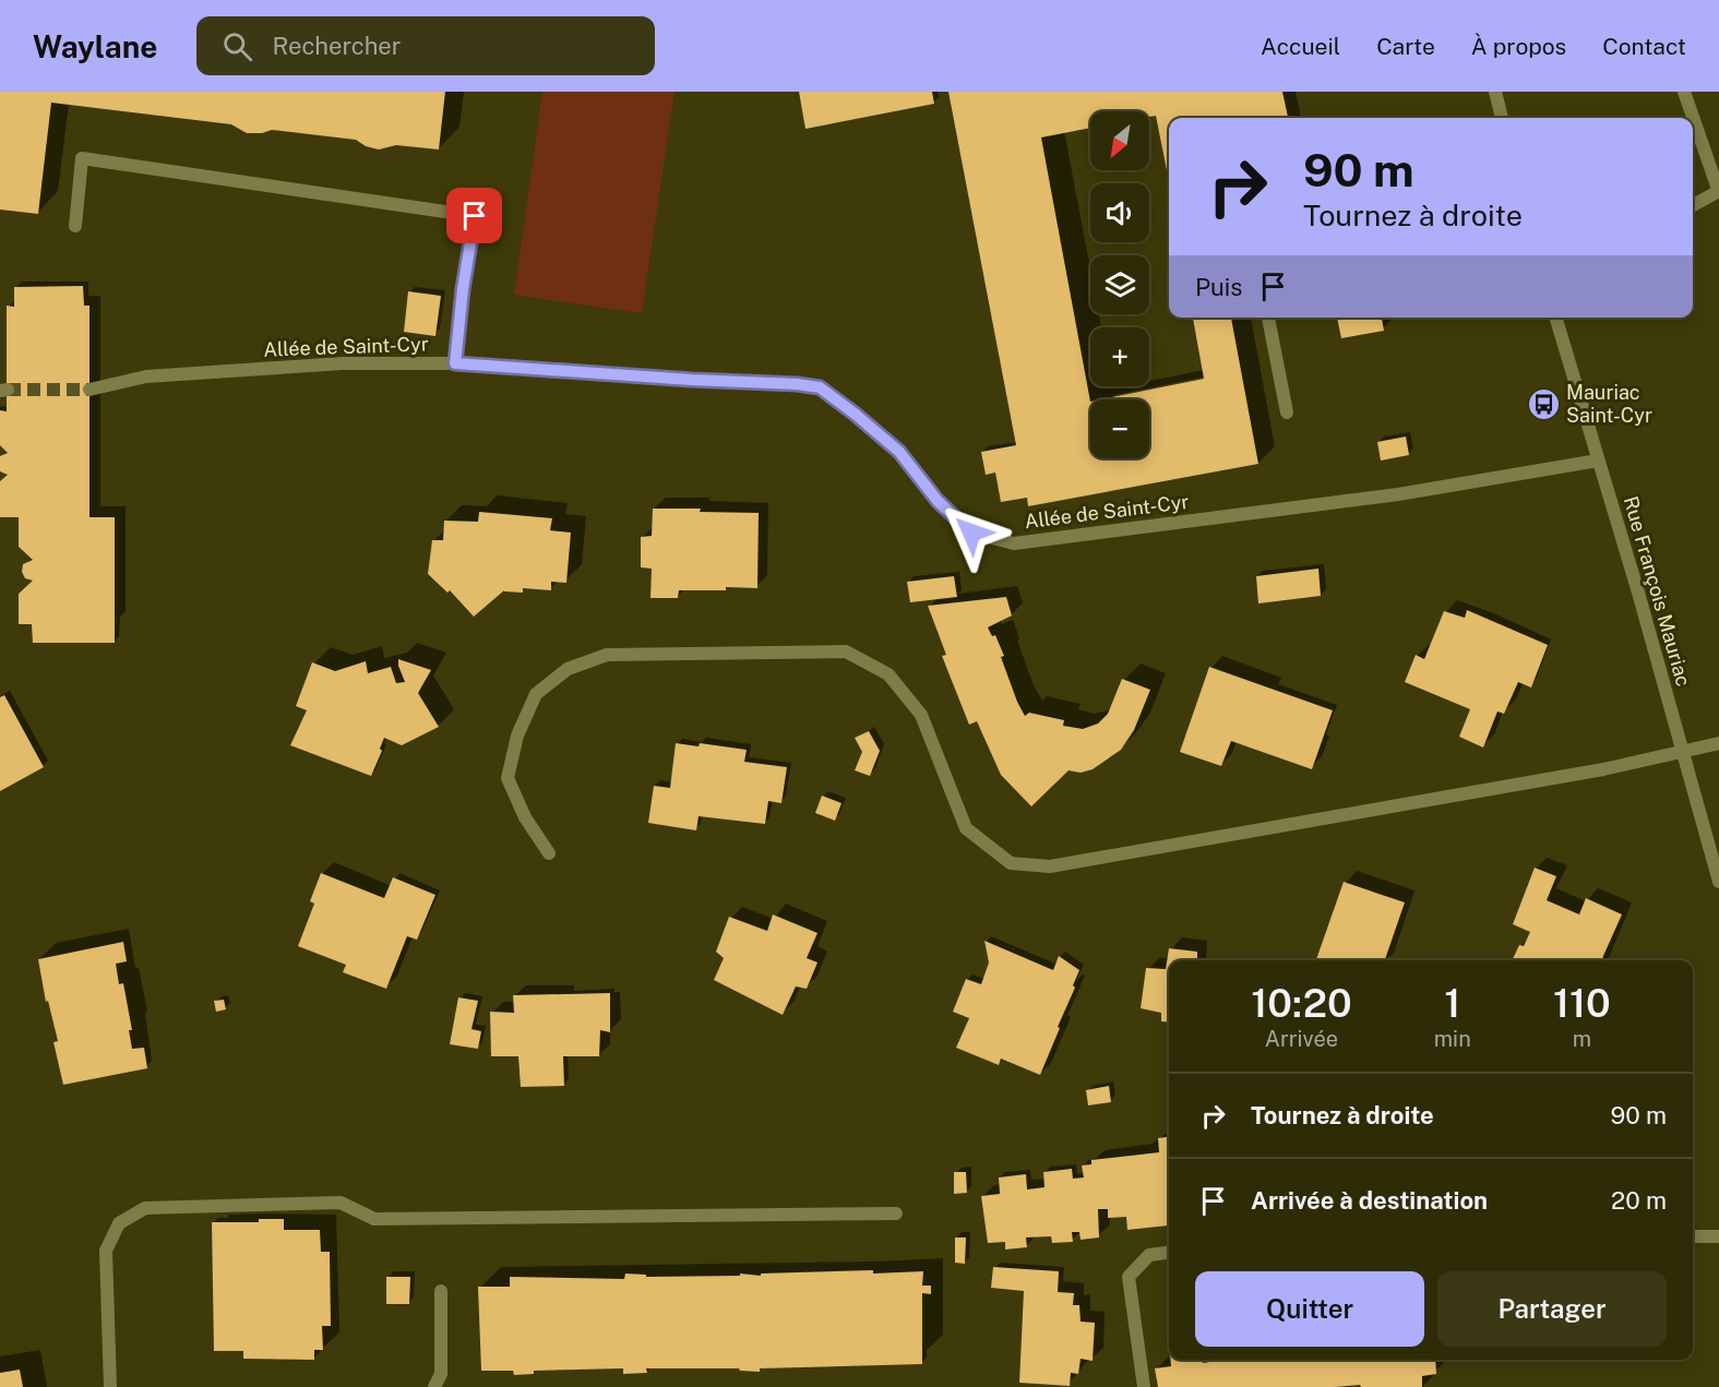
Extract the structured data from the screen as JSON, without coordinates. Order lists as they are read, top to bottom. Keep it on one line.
{"streets":{"street":["Allée de Saint-Cyr","Rue François Mauriac"]},"crossings":[["Allée de Saint-Cyr","Rue François Mauriac"]],"places":{"bus stop":["Mauriac Saint-Cyr"]},"north":"bottom left","page":{"header":"Waylane","search":"Rechercher","nav":["Accueil","Carte","À propos","Contact"],"map_buttons":["+","−"],"turn":["90 m","Tournez à droite"],"then":"Puis","eta":["10:20","Arrivée","1","min","110","m"],"list":[{"name":"Tournez à droite","value":"90 m"},{"name":"Arrivée à destination","value":"20 m"}],"buttons":["Quitter","Partager"]}}
